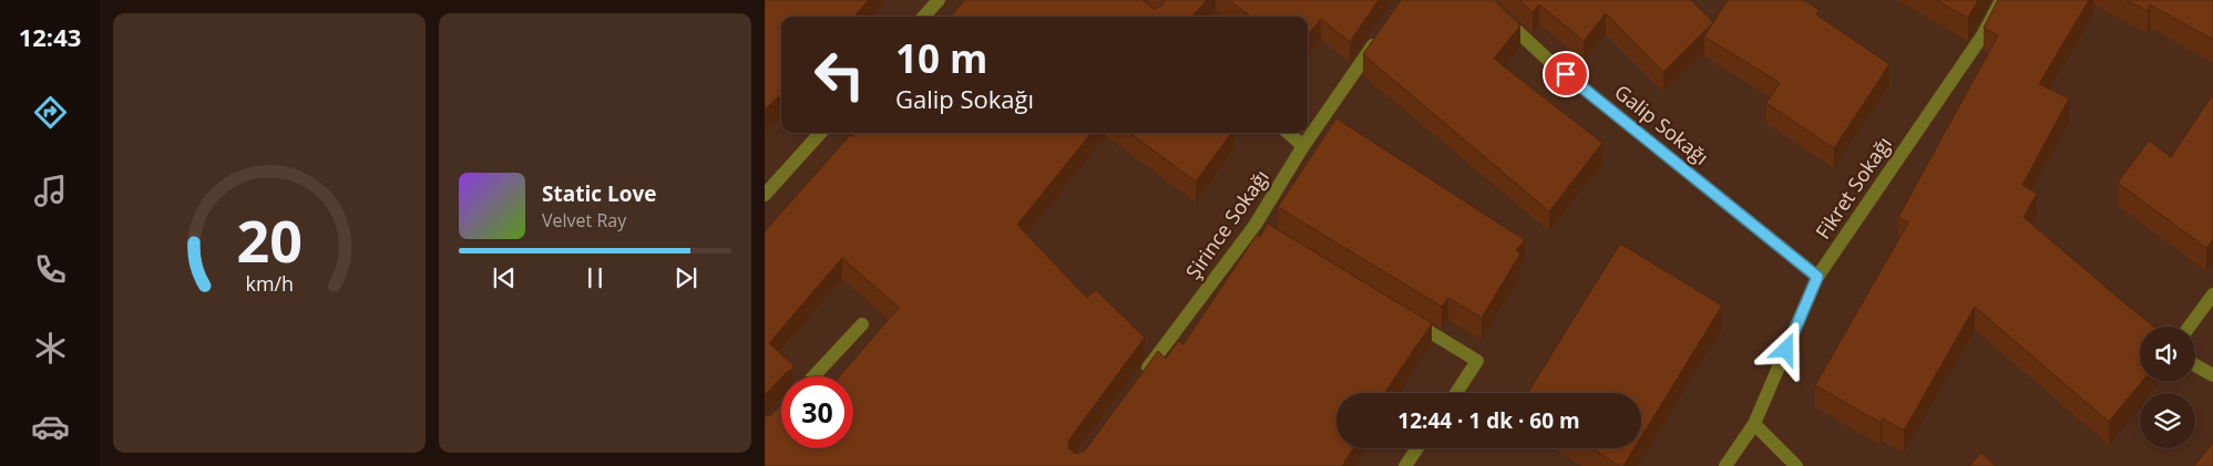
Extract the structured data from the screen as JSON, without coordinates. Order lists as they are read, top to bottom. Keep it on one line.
{"streets":{"street":["Galip Sokağı","Fikret Sokağı","Şirince Sokağı"]},"crossings":[["Galip Sokağı","Fikret Sokağı"]],"page":{"tabs":"12:43","turn":["10 m","Galip Sokağı"],"song":["Static Love","Velvet Ray"],"limit":"30","trip":"12:44 · 1 dk · 60 m","gauge":["20","km/h"]}}
